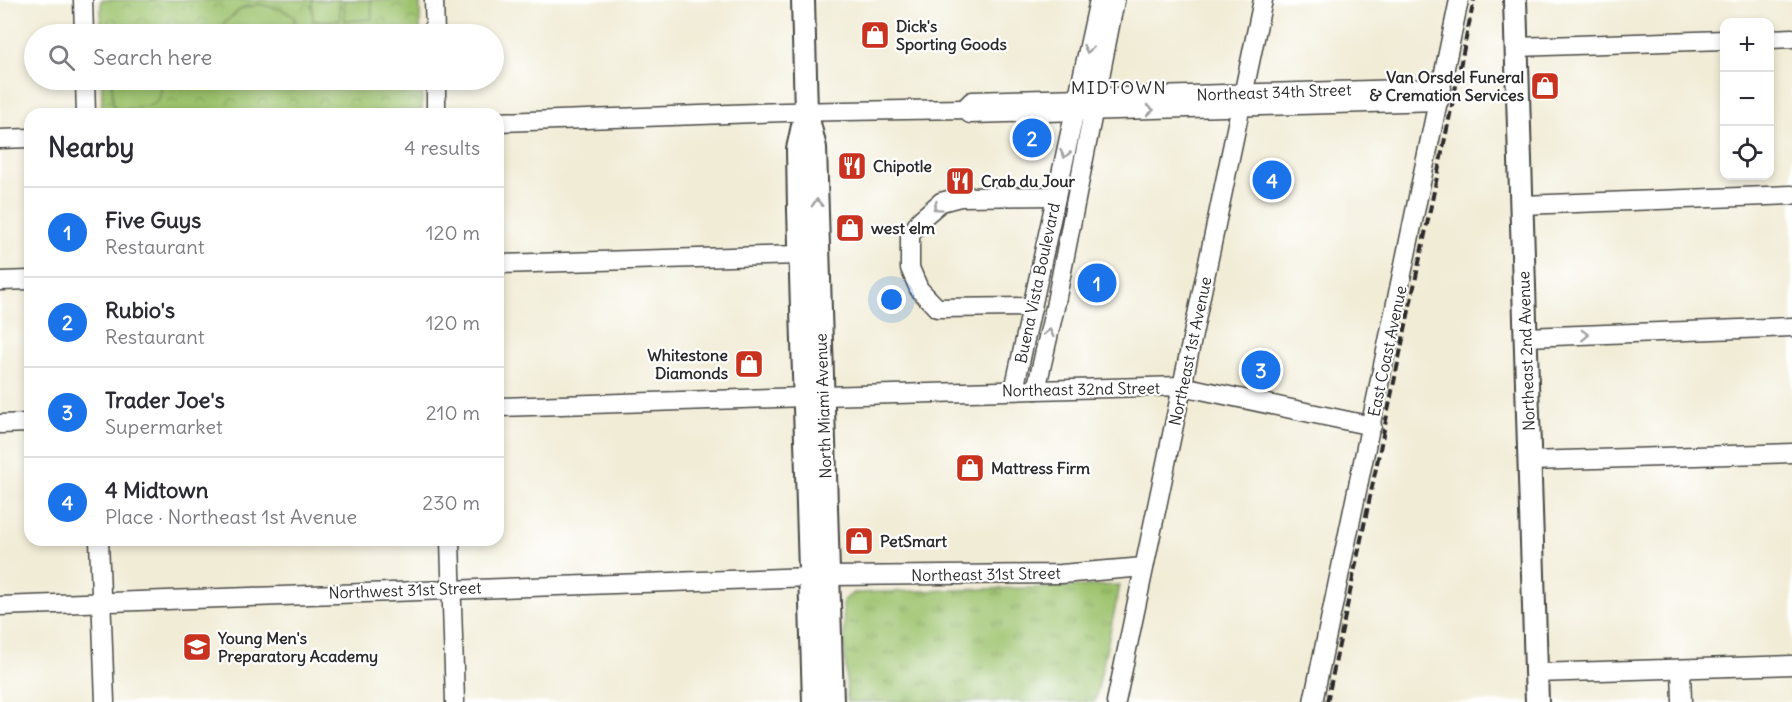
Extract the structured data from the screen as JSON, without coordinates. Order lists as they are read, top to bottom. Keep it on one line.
{"streets":{"main road":["Northeast 2nd Avenue","North Miami Avenue"],"street":["Northeast 34th Street","Buena Vista Boulevard","Northeast 1st Avenue","East Coast Avenue","Northeast 32nd Street","Northeast 31st Street","Northwest 31st Street"]},"crossings":[["Northeast 34th Street","Buena Vista Boulevard"],["Northeast 34th Street","Northeast 1st Avenue"],["Northeast 34th Street","East Coast Avenue"],["Northeast 34th Street","North Miami Avenue"],["Buena Vista Boulevard","Northeast 32nd Street"],["Northeast 1st Avenue","Northeast 32nd Street"],["Northeast 1st Avenue","Northeast 31st Street"],["East Coast Avenue","Northeast 32nd Street"],["Northeast 32nd Street","North Miami Avenue"],["North Miami Avenue","Northeast 31st Street"],["North Miami Avenue","Northwest 31st Street"],["Northeast 31st Street","Northwest 31st Street"]],"districts":["MIDTOWN"],"places":{"shop":["Dick's Sporting Goods","Van Orsdel Funeral & Cremation Services","west elm","Whitestone Diamonds","Mattress Firm","PetSmart"],"restaurant":["Chipotle","Crab du Jour"],"school or university":["Young Men's Preparatory Academy"]},"page":{"map_buttons":["+","−"],"search":"Search here","heading":["Nearby","4 results"],"pins":["2","4","1","3"],"list":[{"mark":"1","name":"Five Guys","note":"Restaurant","value":"120 m"},{"mark":"2","name":"Rubio's","note":"Restaurant","value":"120 m"},{"mark":"3","name":"Trader Joe's","note":"Supermarket","value":"210 m"},{"mark":"4","name":"4 Midtown","note":"Place · Northeast 1st Avenue","value":"230 m"}]}}
